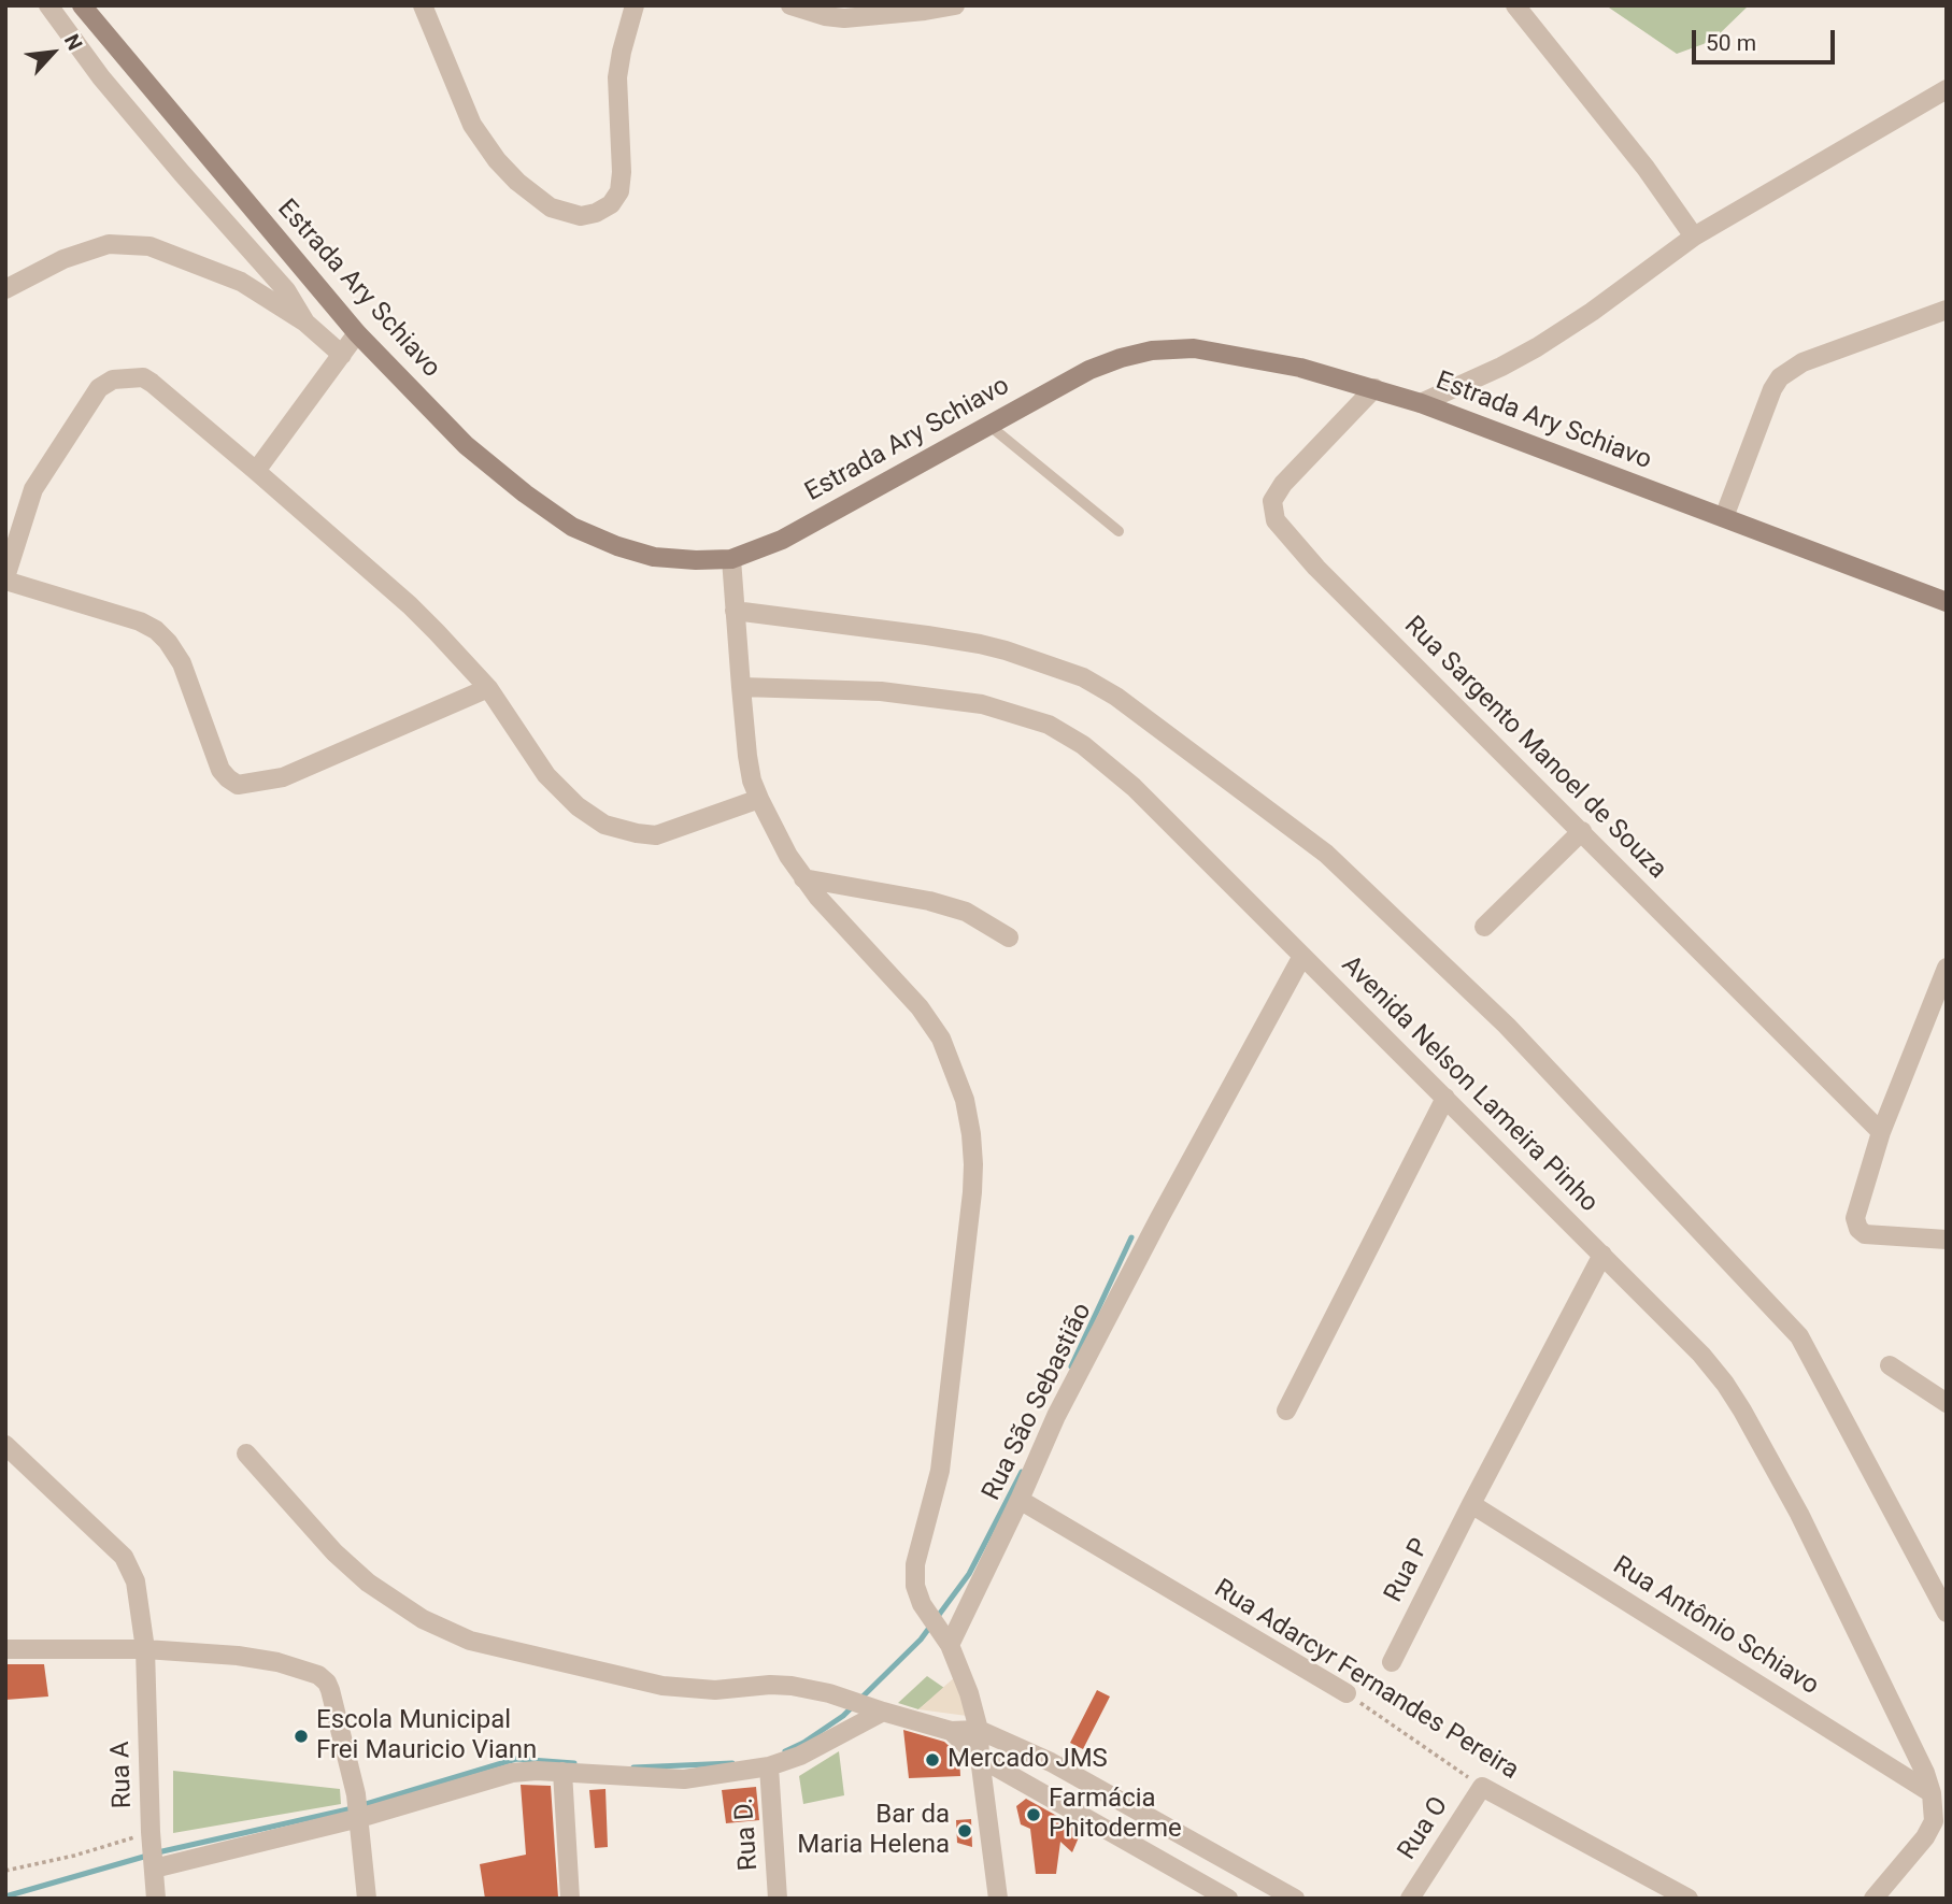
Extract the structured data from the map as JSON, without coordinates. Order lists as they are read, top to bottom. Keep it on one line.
{"streets":{"main road":["Estrada Ary Schiavo"],"street":["Rua Sargento Manoel de Souza","Avenida Nelson Lameira Pinho","Rua São Sebastião","Rua P","Rua Antônio Schiavo","Rua Adarcyr Fernandes Pereira","Rua A","Rua O","Rua D."]},"crossings":[["Estrada Ary Schiavo","Rua Sargento Manoel de Souza"],["Avenida Nelson Lameira Pinho","Rua São Sebastião"],["Avenida Nelson Lameira Pinho","Rua P"],["Avenida Nelson Lameira Pinho","Rua Antônio Schiavo"],["Rua São Sebastião","Rua Adarcyr Fernandes Pereira"],["Rua P","Rua Antônio Schiavo"],["Rua Adarcyr Fernandes Pereira","Rua O"]],"places":["Escola Municipal Frei Mauricio Viann","Mercado JMS","Farmácia Phitoderme","Bar da Maria Helena"],"scale_bar":"50 m","north":"top right"}
